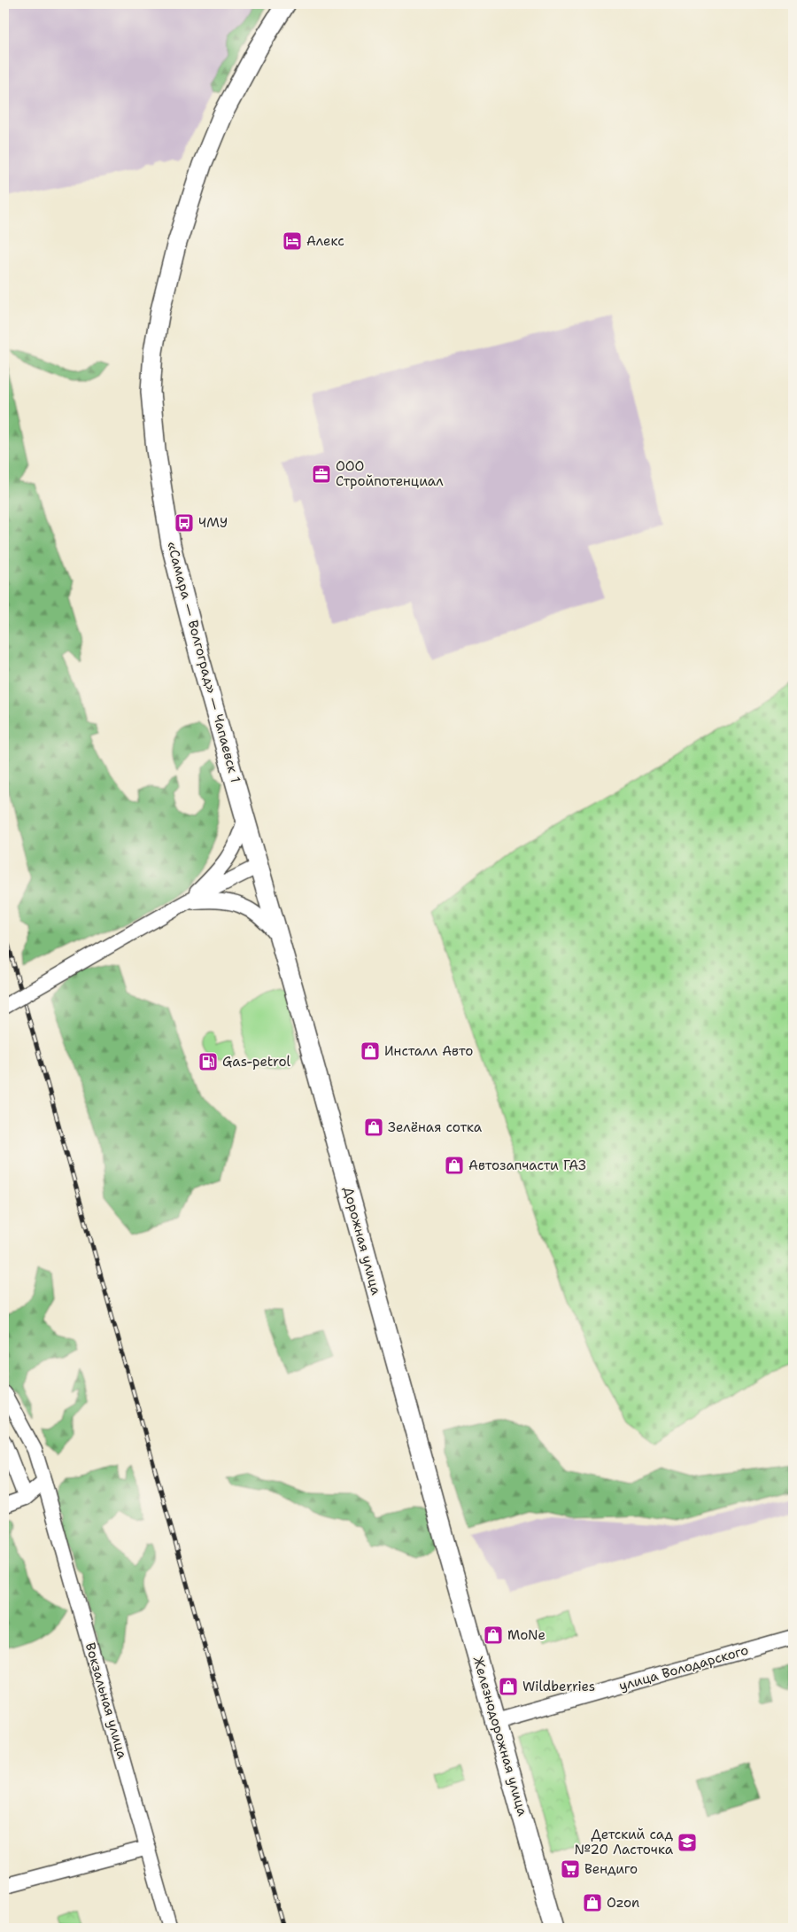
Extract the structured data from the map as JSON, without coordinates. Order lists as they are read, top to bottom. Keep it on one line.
{"streets":{"main road":["«Самара — Волгоград» — Чапаевск 1","Дорожная улица","Железнодорожная улица"],"street":["улица Володарского","Вокзальная улица"]},"crossings":[["«Самара — Волгоград» — Чапаевск 1","Дорожная улица"],["Дорожная улица","Железнодорожная улица"],["улица Володарского","Железнодорожная улица"]],"places":{"hotel":["Алекс"],"office":["ООО Стройпотенциал"],"bus stop":["ЧМУ"],"shop":["Инсталл Авто","Зелёная сотка","Автозапчасти ГАЗ","MoNe","Wildberries","Ozon"],"fuel station":["Gas-petrol"],"school or university":["Детский сад №20 Ласточка"],"supermarket":["Вендиго"]}}
